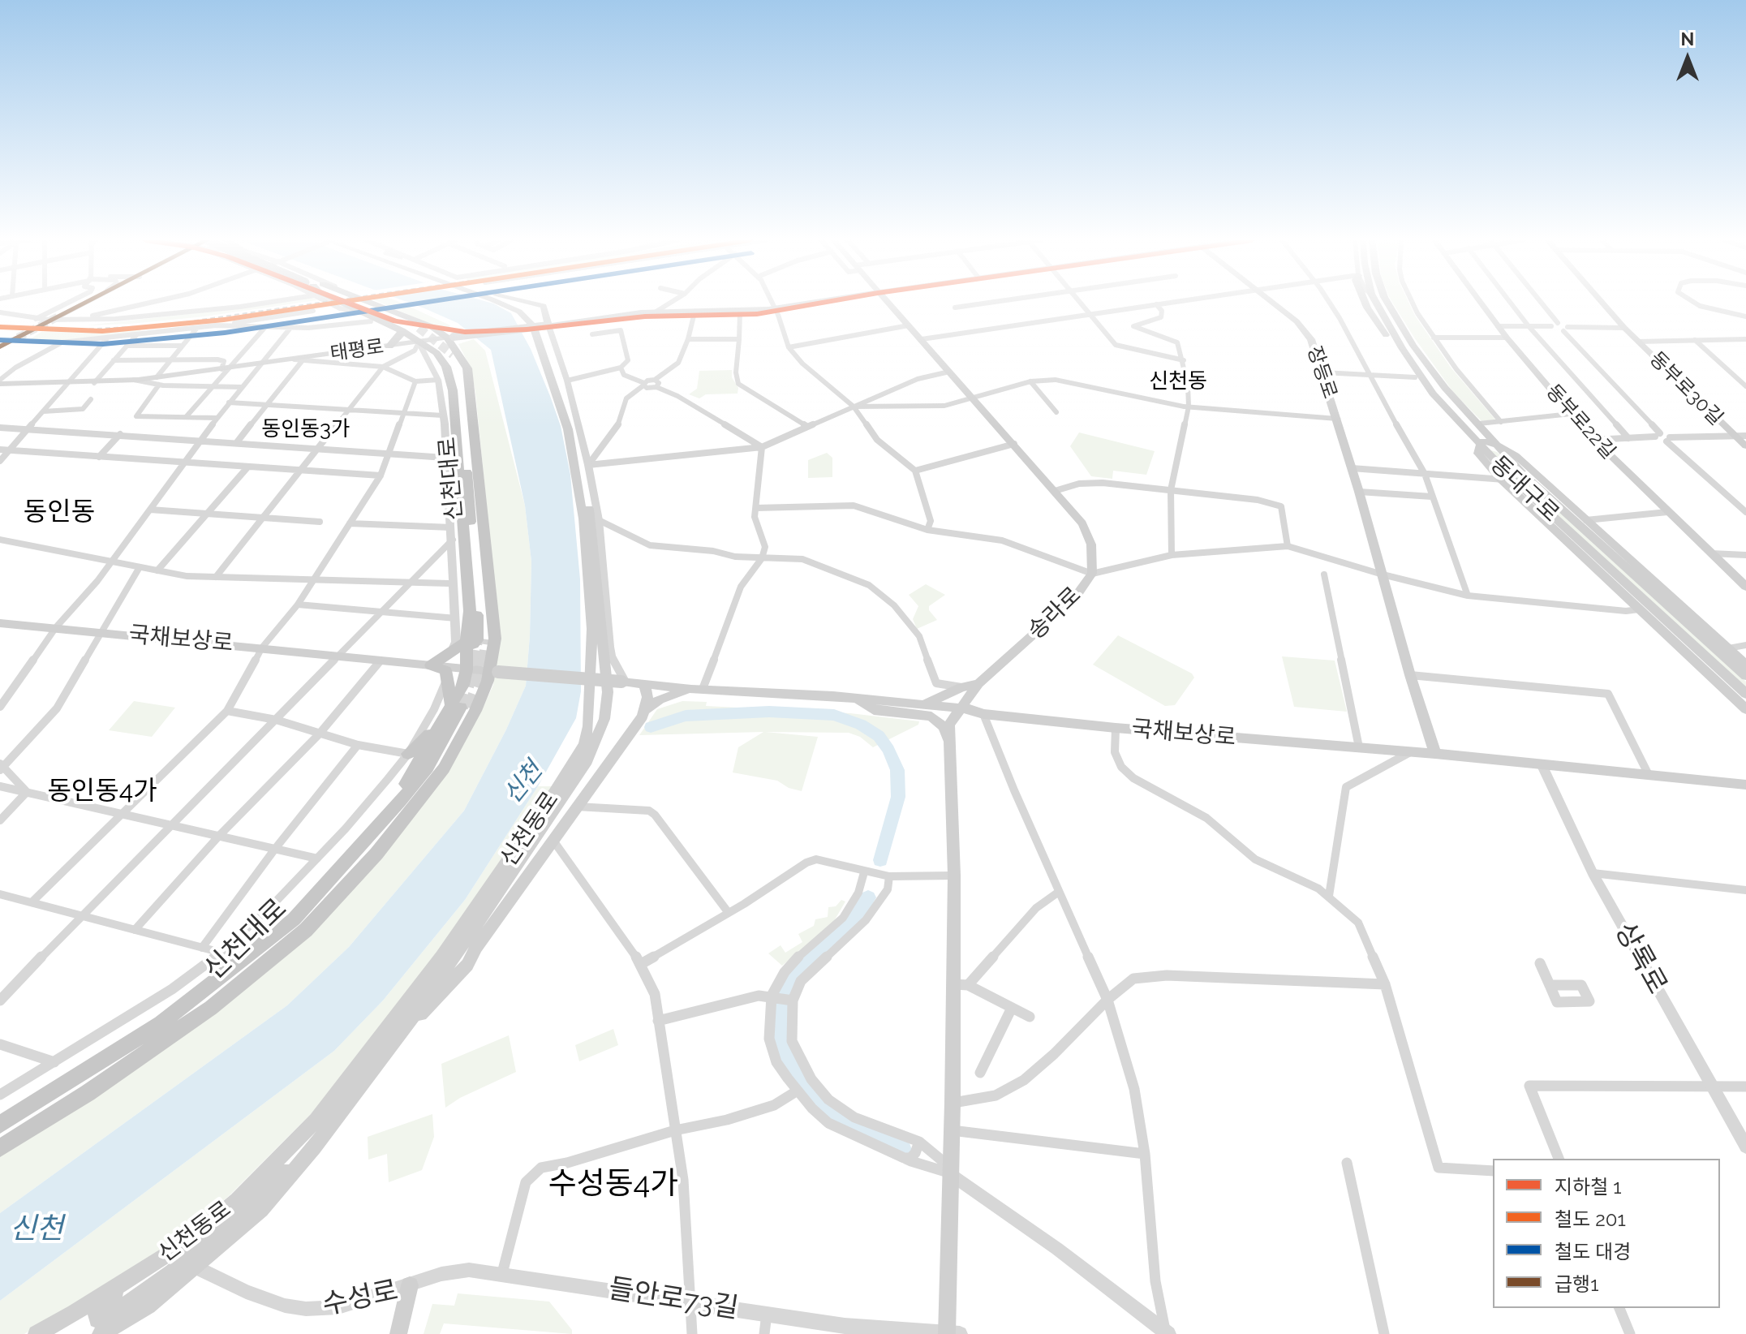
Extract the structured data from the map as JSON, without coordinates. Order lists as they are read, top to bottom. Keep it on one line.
{"streets":{"highway":["신천대로"],"main road":["태평로","장등로","동부로30길","동부로22길","동대구로","송라로","국채보상로","신천동로","수성로"],"street":["상록로","들안로73길"]},"crossings":[["태평로","신천대로"],["장등로","국채보상로"],["동부로22길","동대구로"],["송라로","국채보상로"],["국채보상로","상록로"],["신천동로","수성로"],["수성로","들안로73길"]],"districts":["신천동","동인동3가","동인동","동인동4가","수성동4가"],"water":["신천"],"lines":["metro line 1","rail line 201","rail line 대경","transit line 급행1"],"legend":["지하철 1","철도 201","철도 대경","급행1"],"north":"top"}
